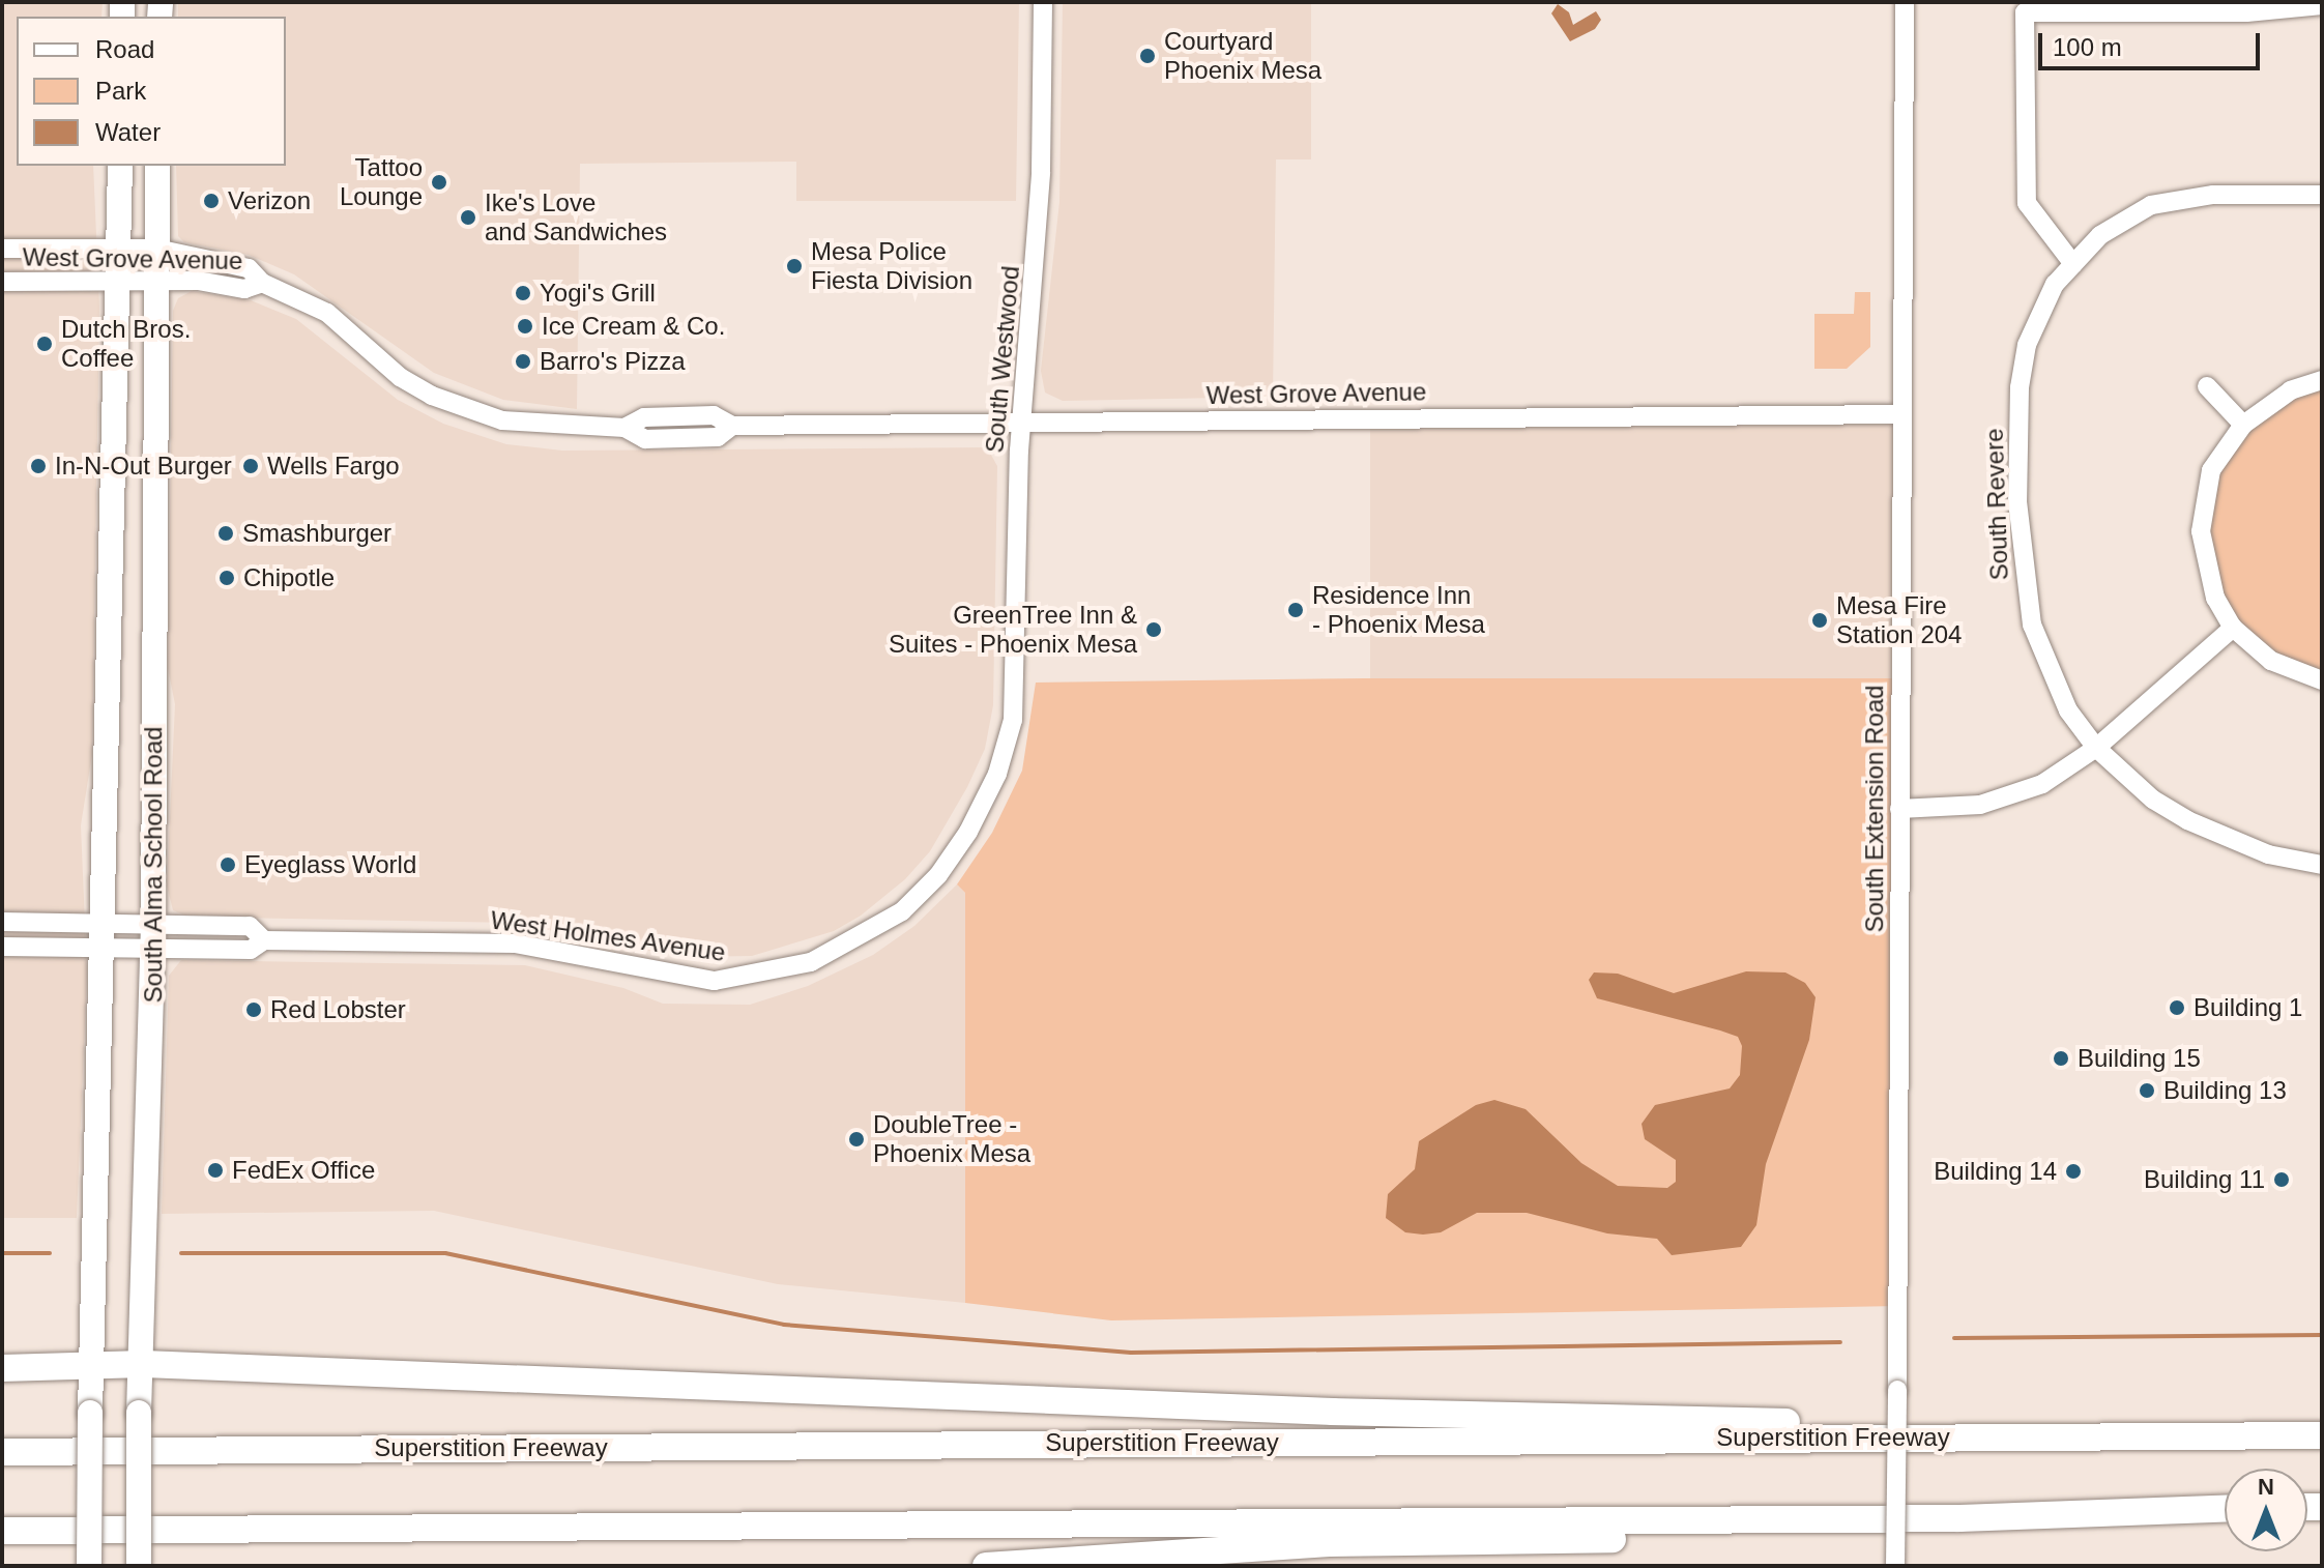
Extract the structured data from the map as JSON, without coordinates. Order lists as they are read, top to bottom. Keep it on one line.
{"streets":{"highway":["Superstition Freeway"],"main road":["South Alma School Road"],"street":["West Grove Avenue","South Westwood","South Revere","South Extension Road","West Holmes Avenue"]},"crossings":[["West Grove Avenue","South Westwood"],["West Grove Avenue","South Extension Road"],["West Grove Avenue","South Alma School Road"],["South Westwood","West Holmes Avenue"],["South Alma School Road","West Holmes Avenue"]],"places":["Courtyard Phoenix Mesa","Tattoo Lounge","Verizon","Ike's Love and Sandwiches","Mesa Police Fiesta Division","Yogi's Grill","Ice Cream & Co.","Dutch Bros. Coffee","Barro's Pizza","In-N-Out Burger","Wells Fargo","Smashburger","Chipotle","Residence Inn - Phoenix Mesa","Mesa Fire Station 204","GreenTree Inn & Suites - Phoenix Mesa","Eyeglass World","Building 1","Red Lobster","Building 15","Building 13","DoubleTree - Phoenix Mesa","FedEx Office","Building 14","Building 11"],"legend":["Road","Park","Water"],"scale_bar":"100 m","north":"top"}
